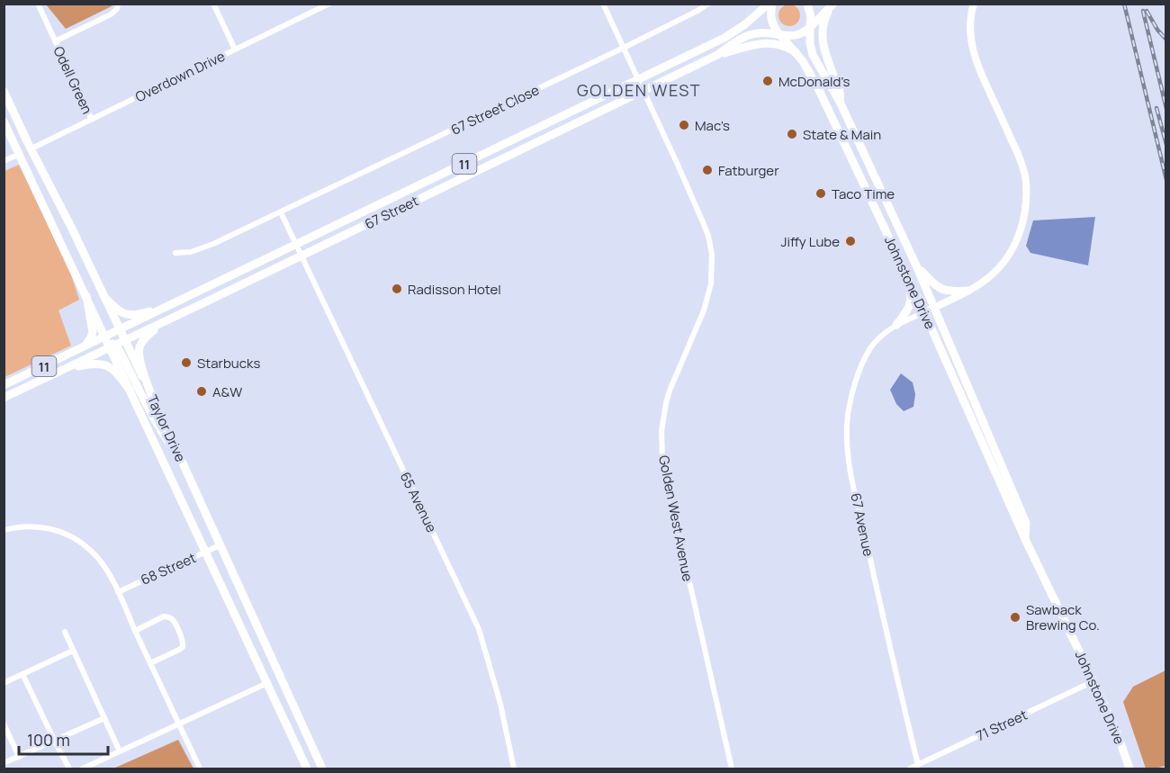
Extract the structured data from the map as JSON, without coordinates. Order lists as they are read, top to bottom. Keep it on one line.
{"streets":{"main road":["11","67 Street","Johnstone Drive","Taylor Drive"],"street":["Overdown Drive","Odell Green","67 Street Close","65 Avenue","Golden West Avenue","67 Avenue","68 Street","71 Street"]},"crossings":[["Overdown Drive","Odell Green"],["Overdown Drive","Taylor Drive"],["67 Street Close","Golden West Avenue"],["67 Street","Johnstone Drive"],["67 Street","Taylor Drive"],["67 Street","65 Avenue"],["67 Street","Golden West Avenue"],["Johnstone Drive","67 Avenue"],["Johnstone Drive","71 Street"],["Taylor Drive","68 Street"],["67 Avenue","71 Street"]],"districts":["GOLDEN WEST"],"places":["McDonald's","Mac's","State & Main","Fatburger","Taco Time","Jiffy Lube","Radisson Hotel","Starbucks","A&W","Sawback Brewing Co."],"scale_bar":"100 m"}
